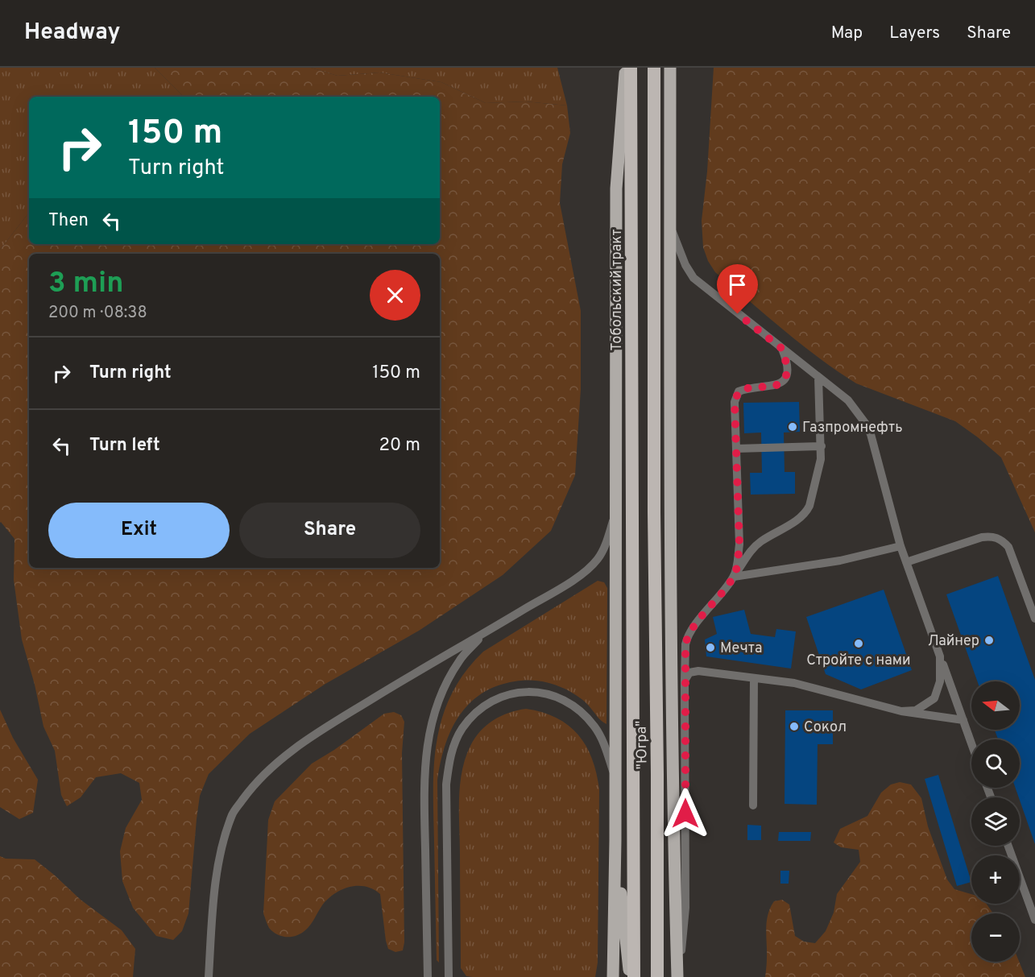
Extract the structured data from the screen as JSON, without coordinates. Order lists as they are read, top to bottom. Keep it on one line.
{"streets":{"highway":["Тобольский тракт","\"Югра\""]},"crossings":[["Тобольский тракт","\"Югра\""]],"places":["Газпромнефть","Лайнер","Стройте с нами","Мечта","Сокол"],"north":"left","page":{"header":"Headway","nav":["Map","Layers","Share"],"turn":["150 m","Turn right"],"then":"Then","heading":["3 min","200 m · 08:38"],"list":[{"name":"Turn right","value":"150 m"},{"name":"Turn left","value":"20 m"}],"buttons":["Exit","Share"],"map_buttons":["+","−"]}}
